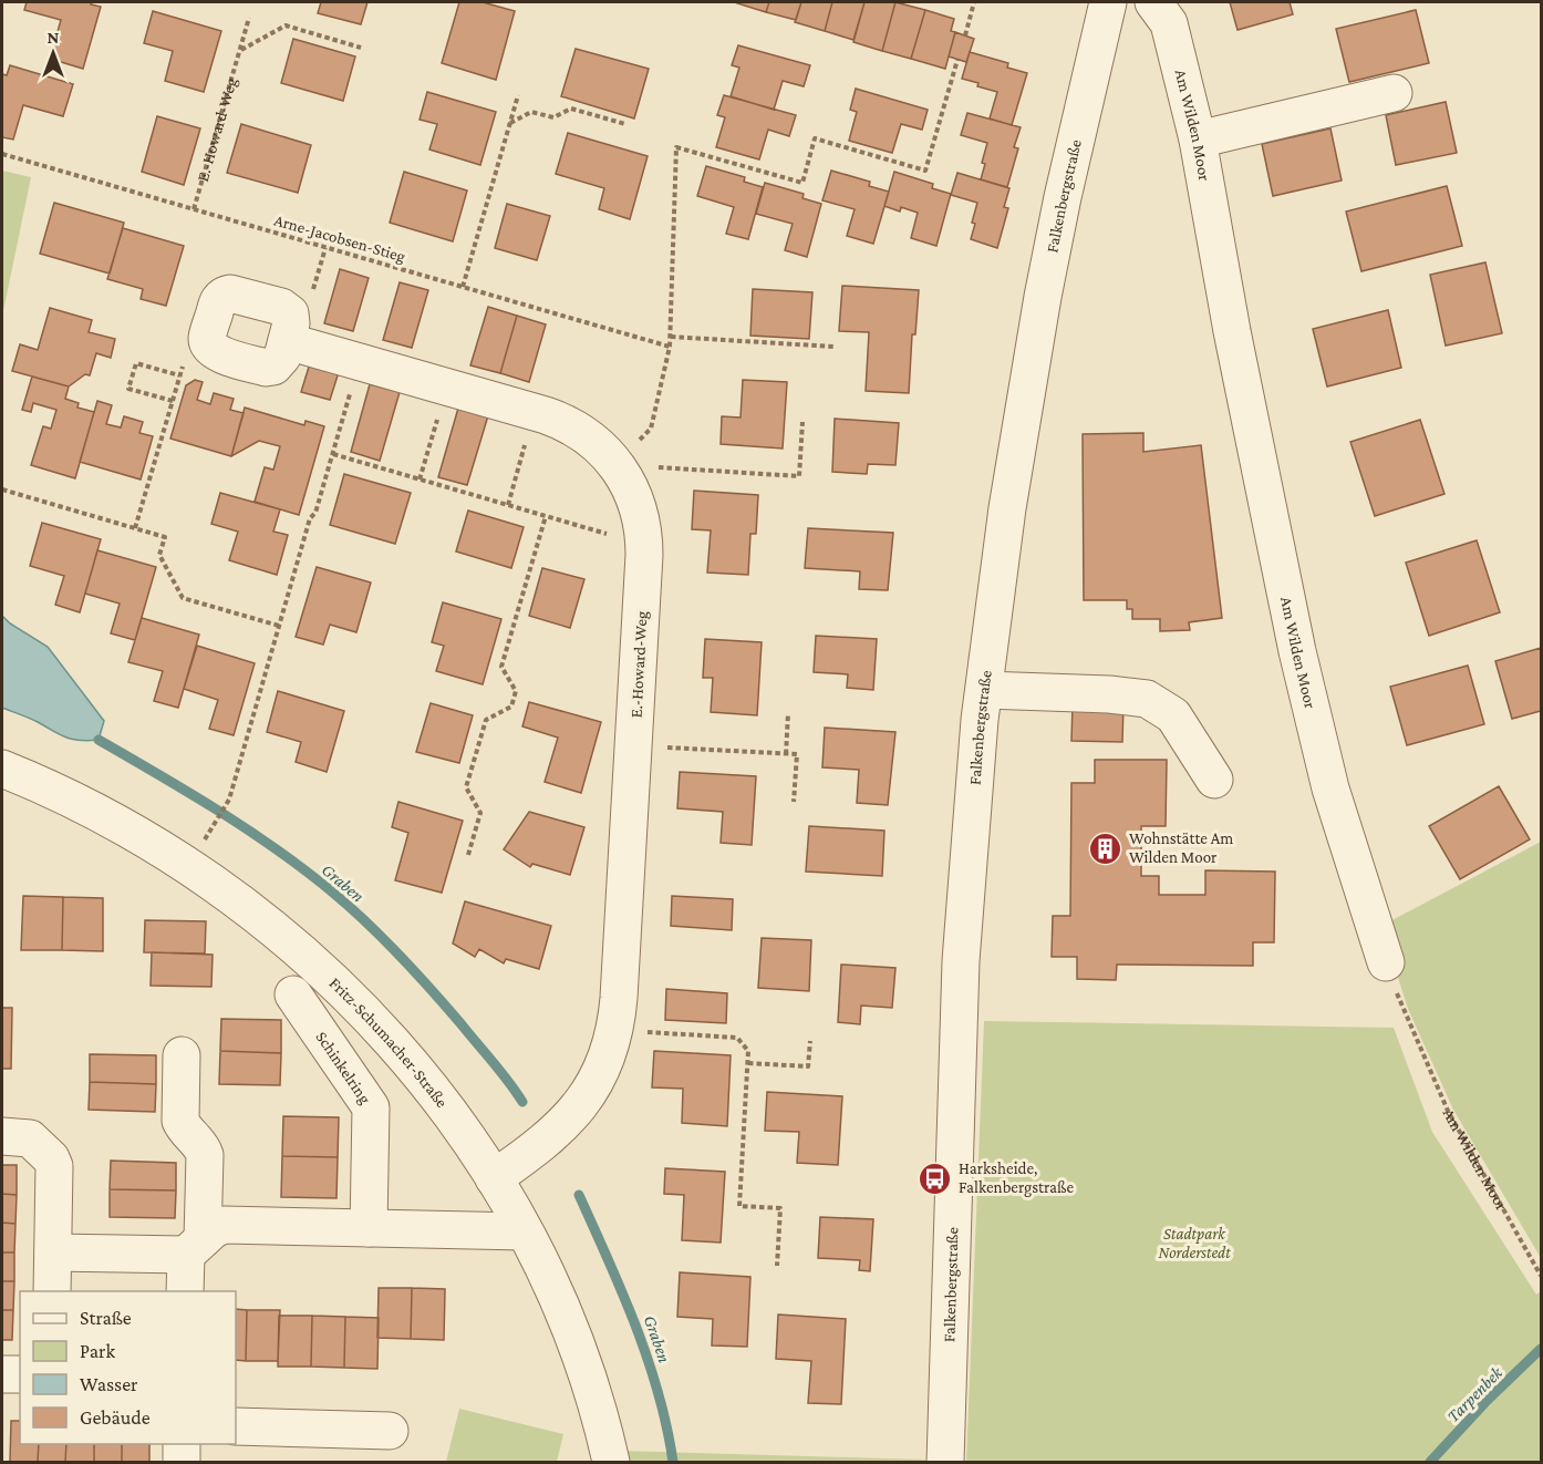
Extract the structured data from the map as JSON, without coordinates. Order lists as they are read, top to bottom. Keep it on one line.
{"streets":{"street":["Am Wilden Moor","E.-Howard-Weg","Falkenbergstraße","Fritz-Schumacher-Straße","Schinkelring"],"path":["Arne-Jacobsen-Stieg"]},"crossings":[["E.-Howard-Weg","Arne-Jacobsen-Stieg"],["E.-Howard-Weg","Fritz-Schumacher-Straße"]],"water":["Graben","Tarpenbek"],"parks":["Stadtpark Norderstedt"],"places":{"building":["Wohnstätte Am Wilden Moor"],"bus stop":["Harksheide, Falkenbergstraße"]},"legend":["Straße","Park","Wasser","Gebäude"],"north":"top"}
